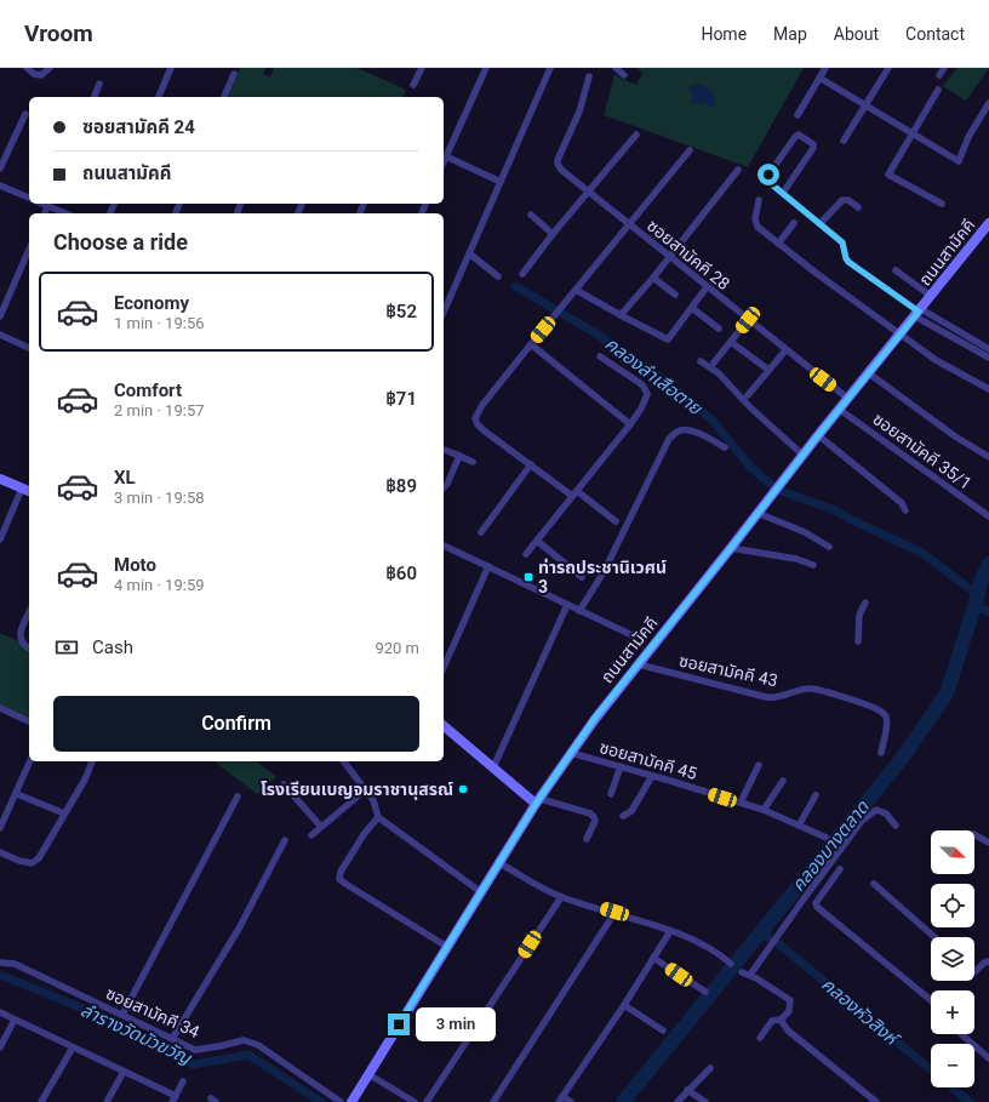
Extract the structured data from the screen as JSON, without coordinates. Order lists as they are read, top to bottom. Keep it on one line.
{"streets":{"main road":["ถนนสามัคคี"],"street":["ซอยสามัคคี 28","ซอยสามัคคี 35/1","ซอยสามัคคี 43","ซอยสามัคคี 45","ซอยสามัคคี 34"]},"crossings":[["ถนนสามัคคี","ซอยสามัคคี 28"],["ถนนสามัคคี","ซอยสามัคคี 35/1"],["ถนนสามัคคี","ซอยสามัคคี 43"],["ถนนสามัคคี","ซอยสามัคคี 45"]],"water":["คลองลำเสือตาย","คลองบางตลาด","คลองหัวสิงห์","ลำรางวัดบัวขวัญ"],"places":{"transit":["ท่ารถประชานิเวศน์ 3"],"other":["โรงเรียนเบญจมราชานุสรณ์"]},"north":"bottom right","page":{"header":"Vroom","nav":["Home","Map","About","Contact"],"banner":["ซอยสามัคคี 24","ถนนสามัคคี"],"heading":"Choose a ride","list":[{"name":"Economy","note":"1 min · 19:56","value":"฿52"},{"name":"Comfort","note":"2 min · 19:57","value":"฿71"},{"name":"XL","note":"3 min · 19:58","value":"฿89"},{"name":"Moto","note":"4 min · 19:59","value":"฿60"}],"pay":["Cash","920 m"],"buttons":"Confirm","map_buttons":["+","−"],"bubble":"3 min"}}
